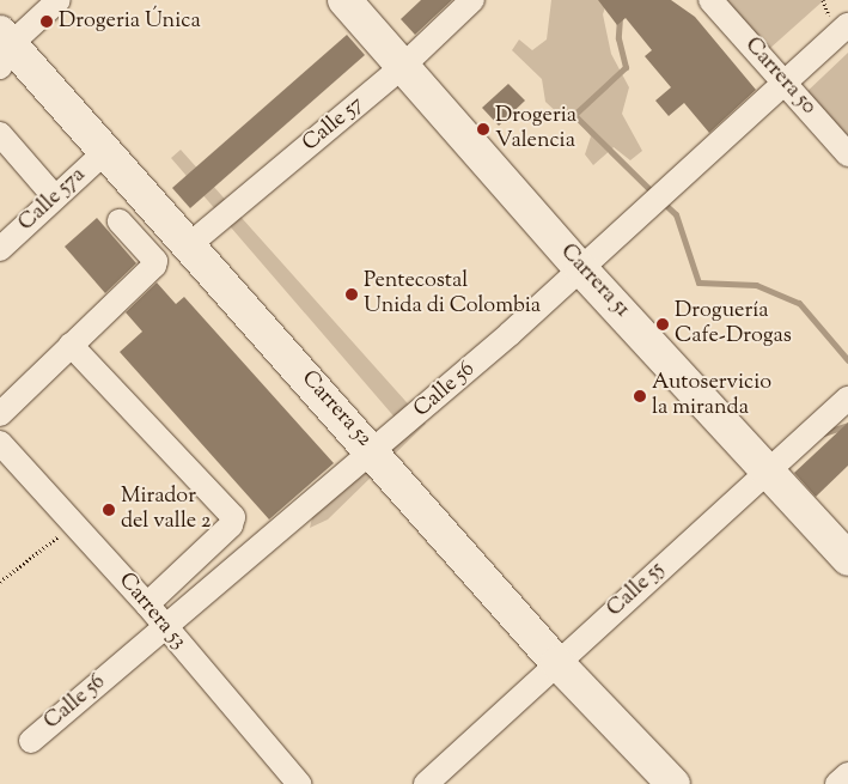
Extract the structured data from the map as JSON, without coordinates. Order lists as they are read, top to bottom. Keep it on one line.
{"streets":{"main road":["Carrera 51","Carrera 52"],"street":["Carrera 50","Calle 57","Calle 57a","Calle 56","Calle 55","Carrera 53"]},"crossings":[["Carrera 50","Calle 56"],["Calle 57","Carrera 51"],["Calle 57","Carrera 52"],["Calle 57a","Carrera 52"],["Carrera 51","Calle 56"],["Carrera 51","Calle 55"],["Calle 56","Carrera 52"],["Calle 56","Carrera 53"],["Carrera 52","Calle 55"]],"places":["Drogeria Única","Drogeria Valencia","Pentecostal Unida di Colombia","Droguería Cafe-Drogas","Autoservicio la miranda","Mirador del valle 2"]}
